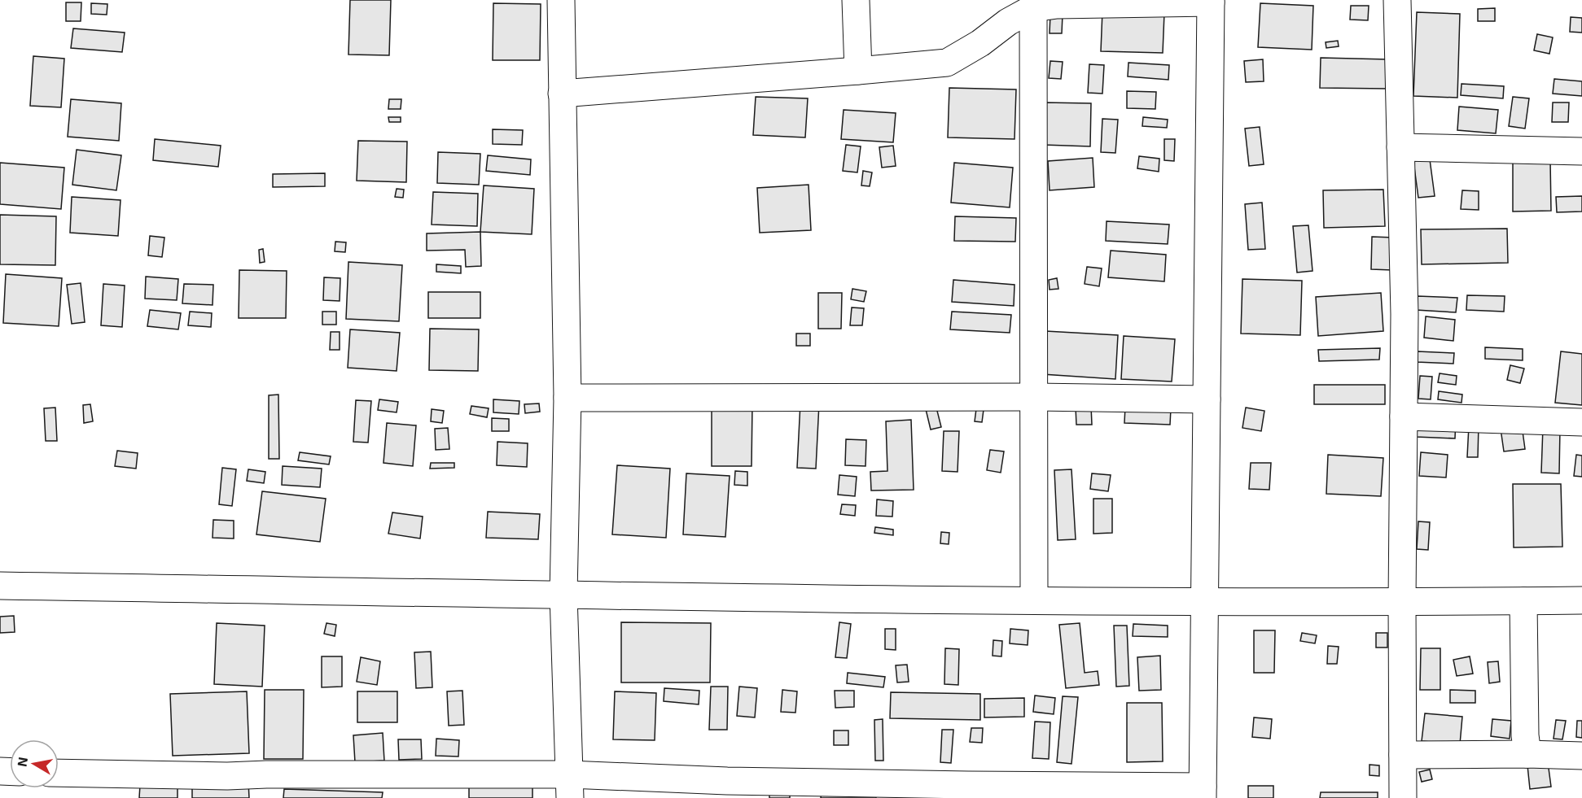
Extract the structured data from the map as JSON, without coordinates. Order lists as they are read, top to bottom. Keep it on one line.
{"north":"left"}
